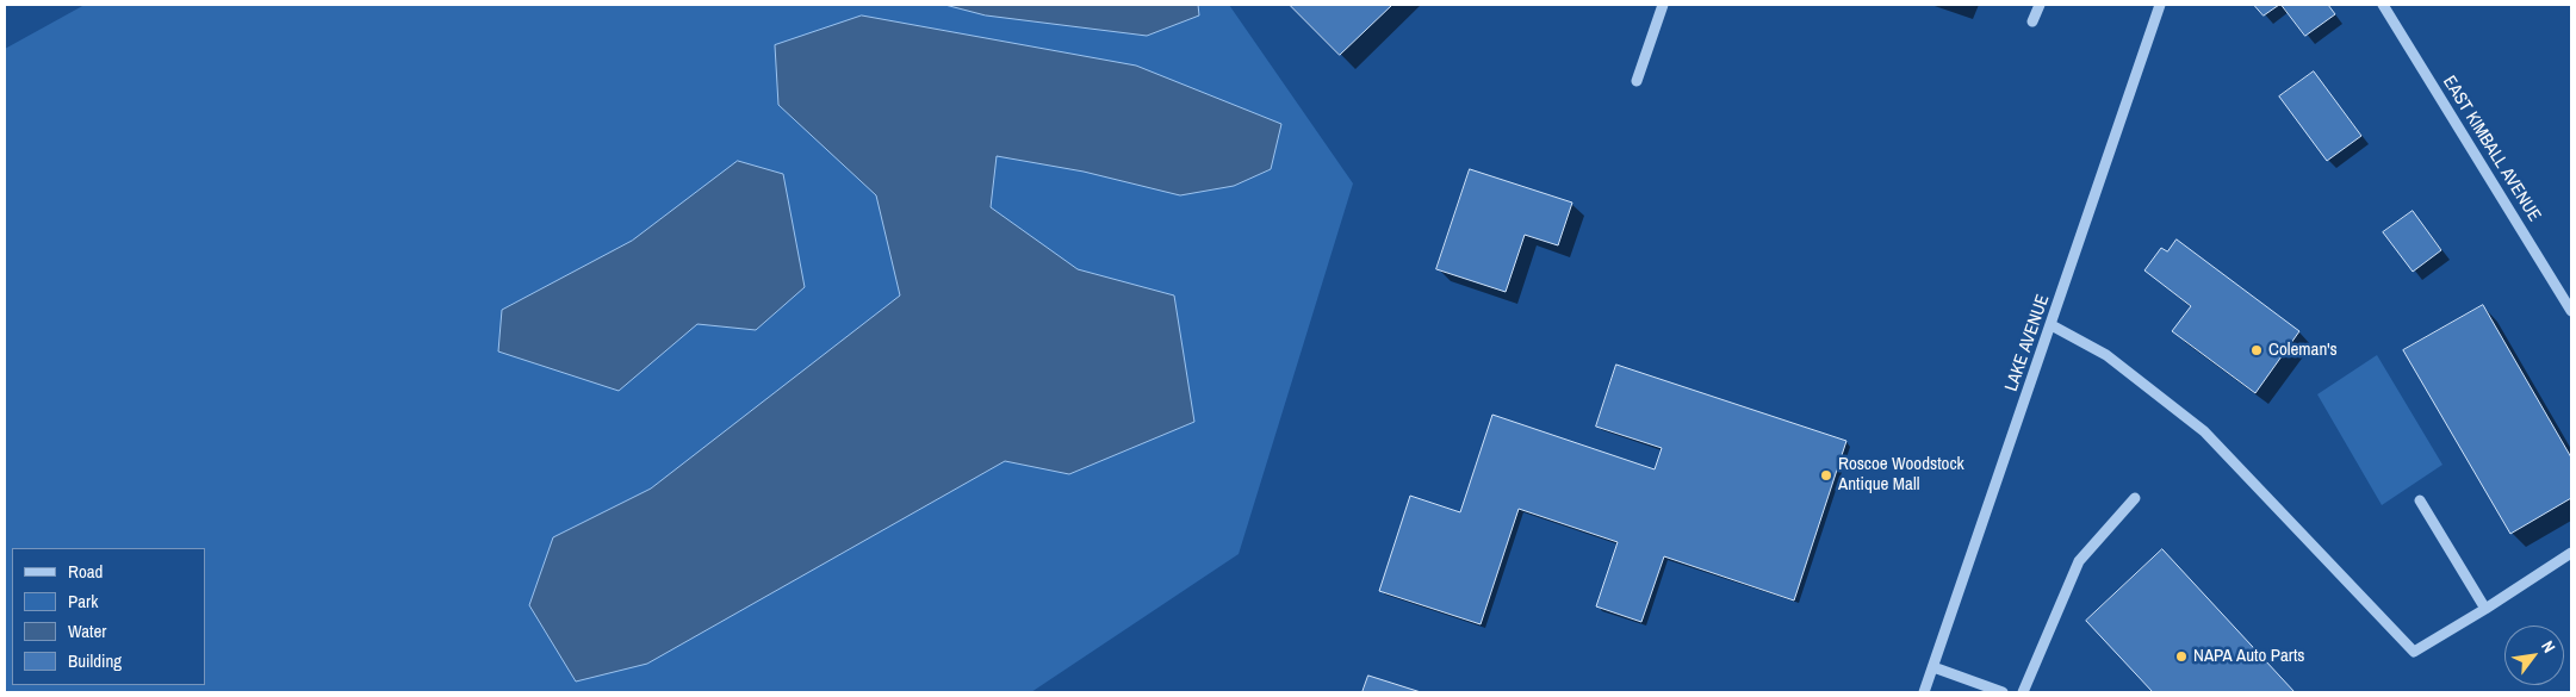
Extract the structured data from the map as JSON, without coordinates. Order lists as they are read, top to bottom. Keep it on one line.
{"streets":{"street":["EAST KIMBALL AVENUE","LAKE AVENUE"]},"places":["Coleman's","Roscoe Woodstock Antique Mall","NAPA Auto Parts"],"legend":["Road","Park","Water","Building"],"north":"top right"}
